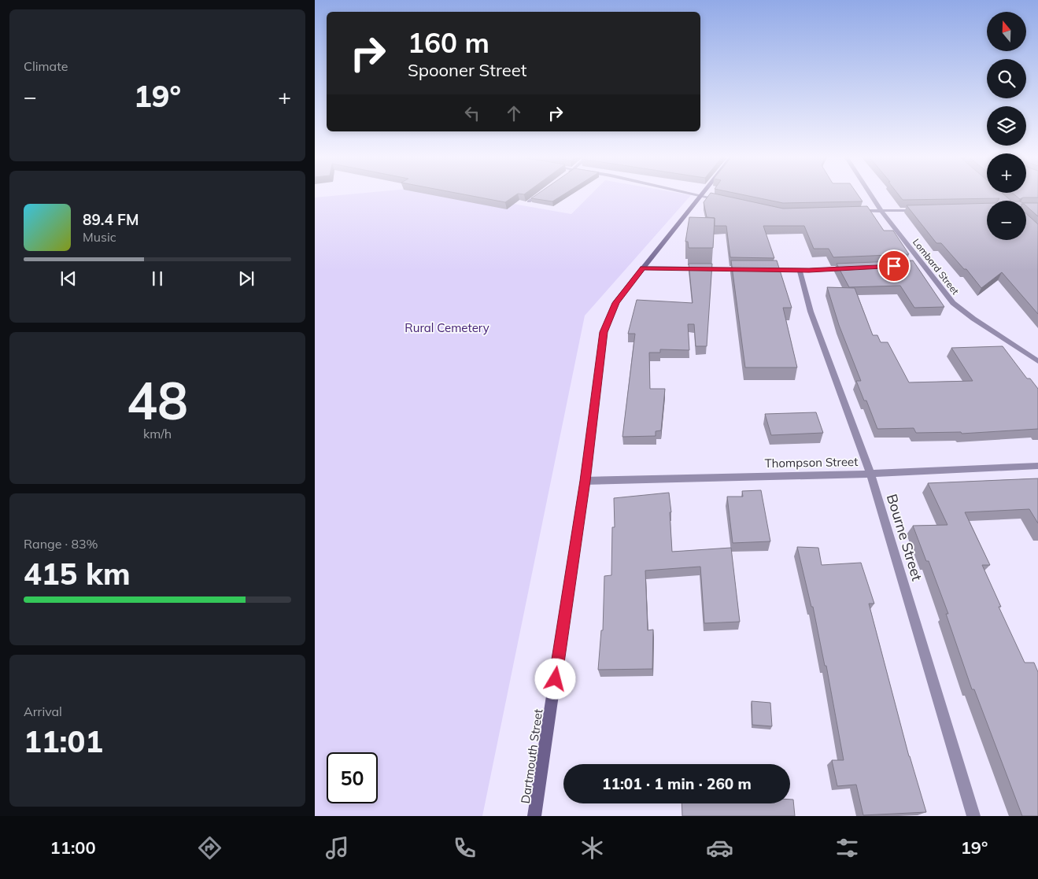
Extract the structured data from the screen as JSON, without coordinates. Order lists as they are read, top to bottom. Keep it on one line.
{"streets":{"main road":["Dartmouth Street"],"street":["Lombard Street","Thompson Street","Bourne Street"]},"crossings":[["Thompson Street","Bourne Street"],["Thompson Street","Dartmouth Street"]],"parks":["Rural Cemetery"],"north":"top","page":{"tile":["Climate",["48","km/h"],["Range · 83%","415 km"],["Arrival","11:01"]],"map_buttons":["+","−"],"turn":["160 m","Spooner Street"],"heat":["−","19°","+"],"song":["89.4 FM","Music"],"limit":"50","trip":"11:01 · 1 min · 260 m","tabs":["11:00","19°"]}}
